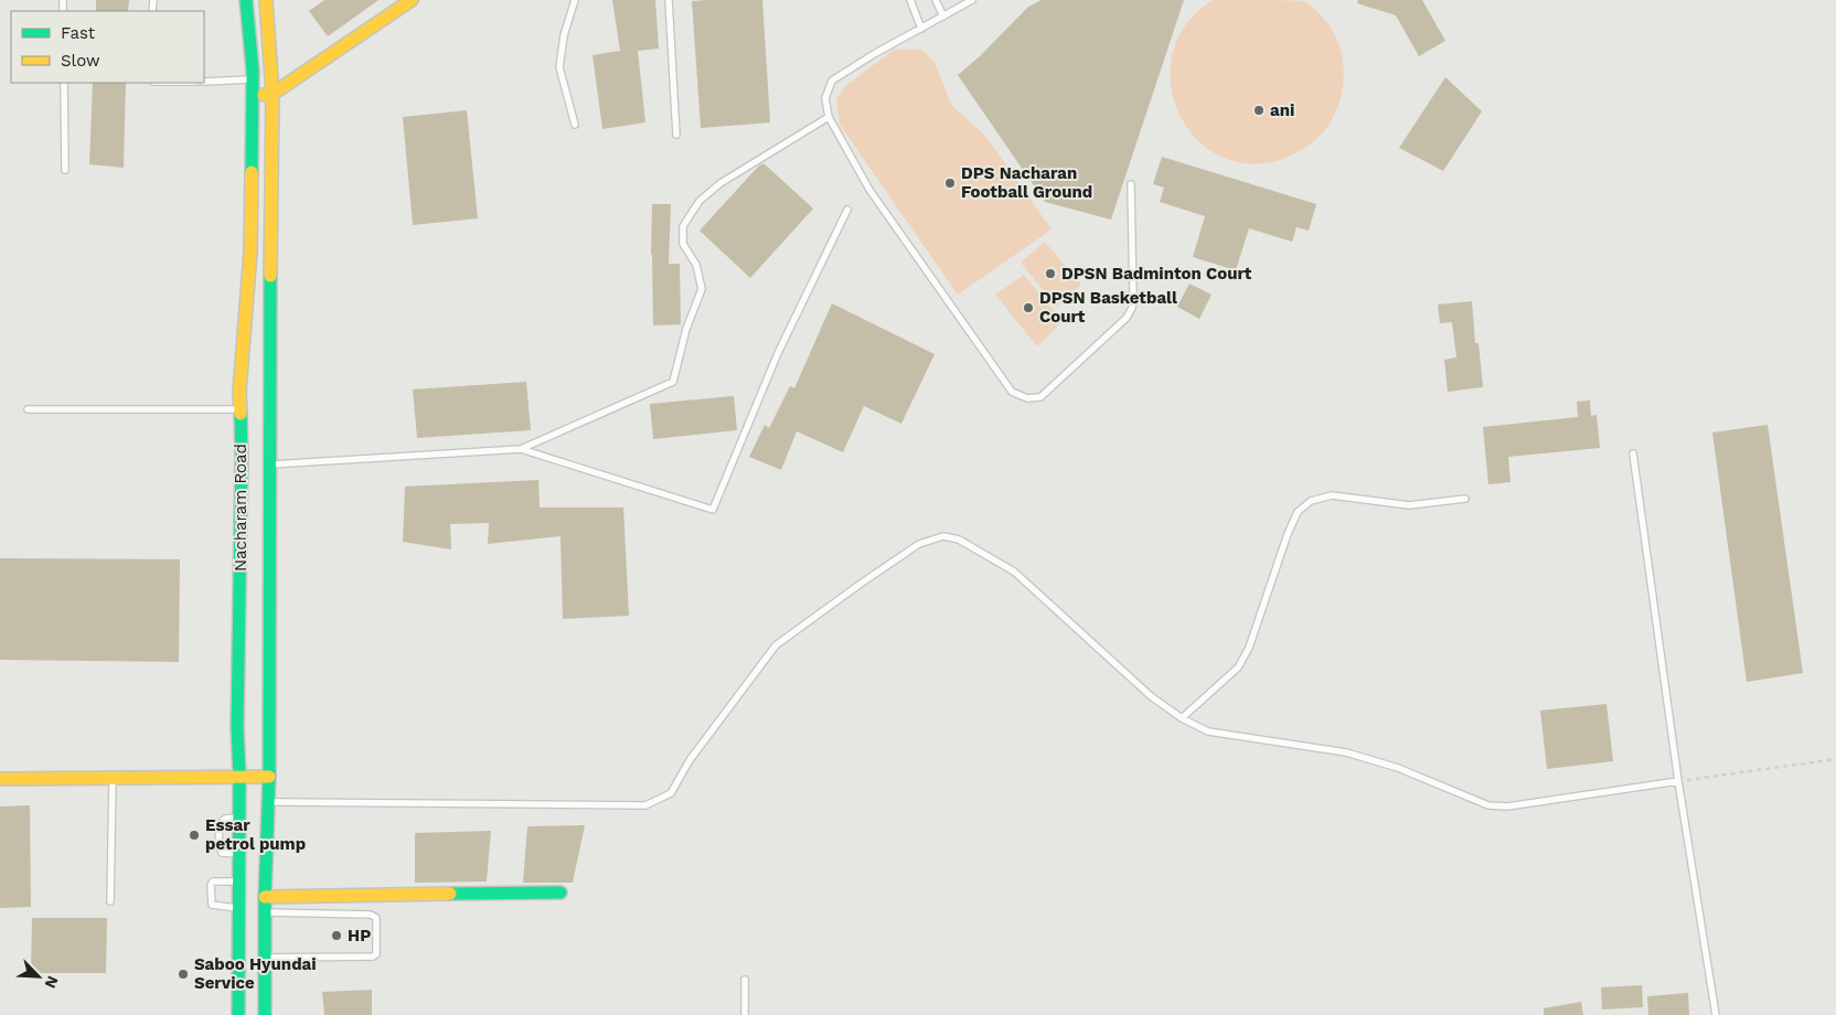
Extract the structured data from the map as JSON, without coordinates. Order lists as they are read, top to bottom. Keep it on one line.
{"streets":{"main road":["Nacharam Road"]},"places":["ani","DPS Nacharan Football Ground","DPSN Badminton Court","DPSN Basketball Court","Essar petrol pump","HP","Saboo Hyundai Service"],"legend":["Fast","Slow"],"north":"bottom right"}
